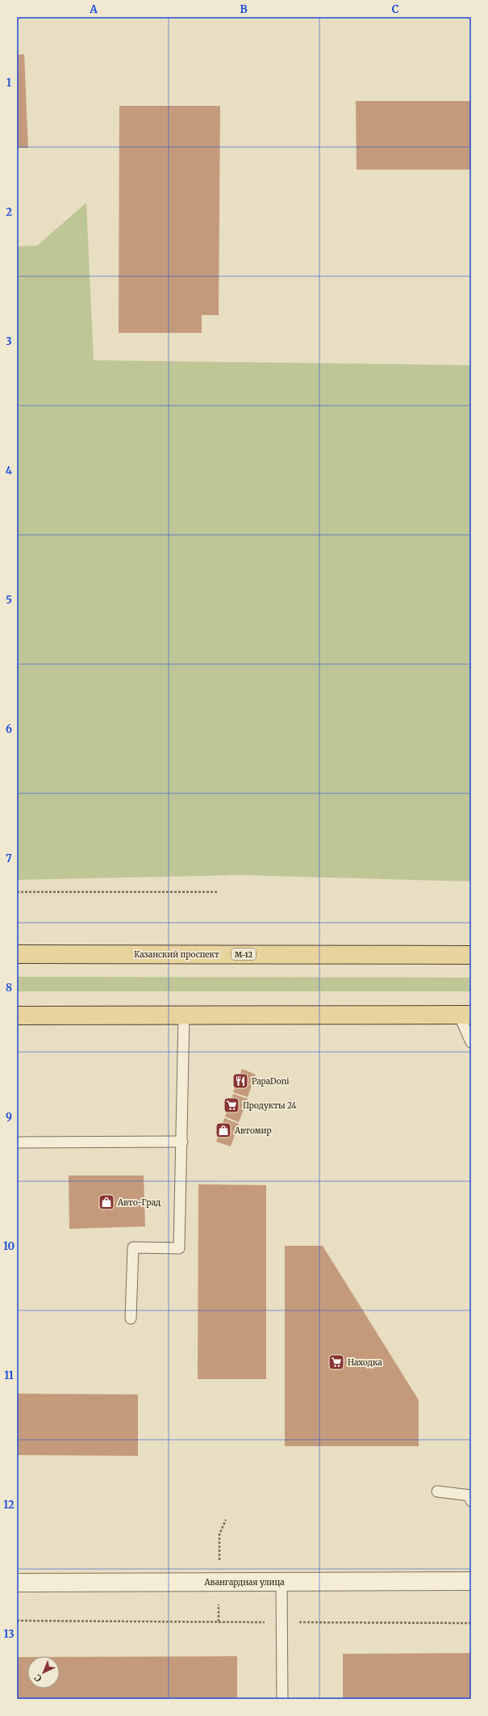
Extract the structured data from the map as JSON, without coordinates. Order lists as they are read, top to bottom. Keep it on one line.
{"streets":{"main road":["Казанский проспект","М-12"],"street":["Авангардная улица"]},"places":{"restaurant":["PapaDoni"],"supermarket":["Продукты 24","Находка"],"shop":["Автомир","Авто-Град"]},"north":"bottom left","grid":{"columns":["A","B","C"],"rows":["1","2","3","4","5","6","7","8","9","10","11","12","13"]}}
